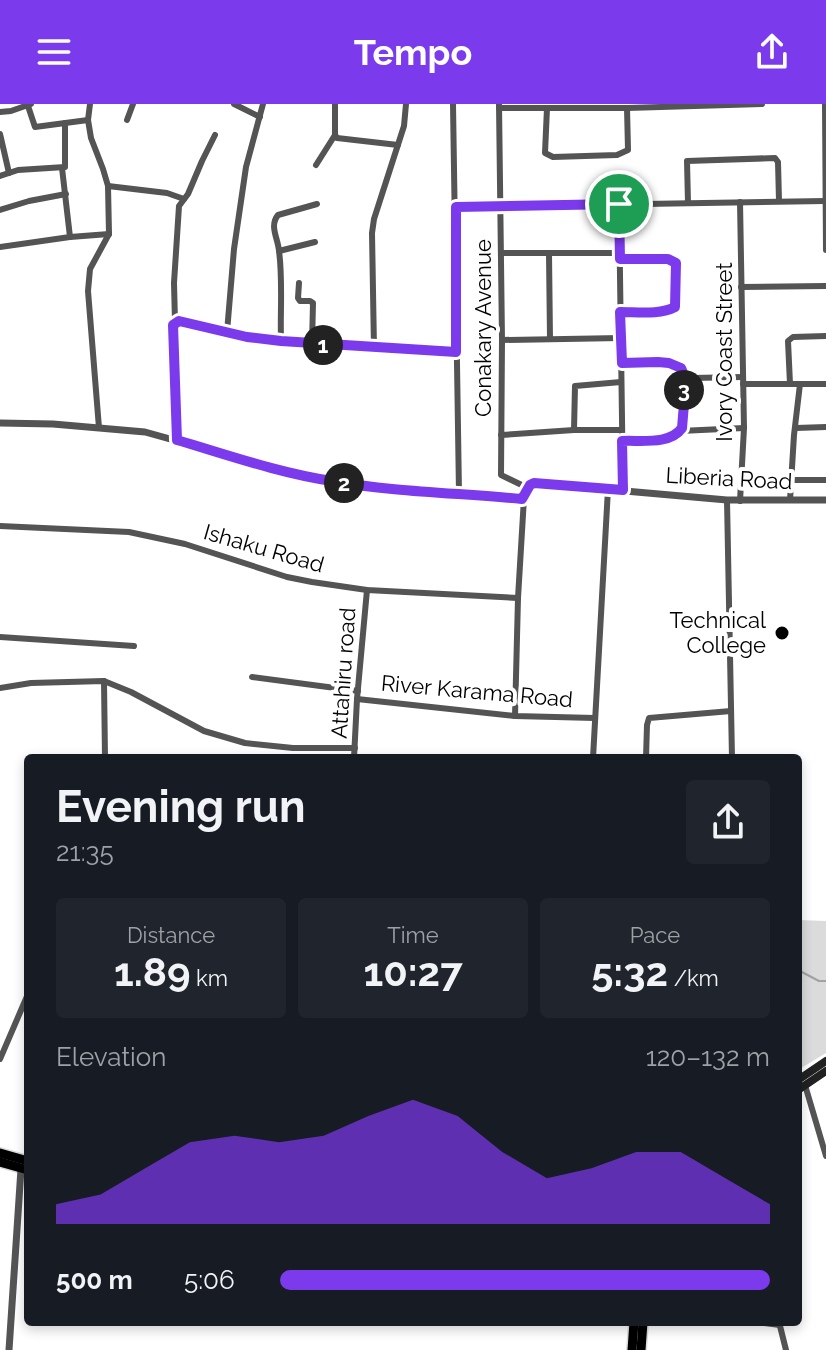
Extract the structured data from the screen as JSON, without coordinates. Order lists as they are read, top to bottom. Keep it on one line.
{"streets":{"street":["Conakary Avenue","Ivory Coast Street","Liberia Road","Ishaku Road","Attahiru road","River Karama Road"]},"crossings":[["Conakary Avenue","Liberia Road"],["Ivory Coast Street","Liberia Road"],["Ishaku Road","Attahiru road"],["Attahiru road","River Karama Road"]],"places":["Technical College"],"page":{"header":"Tempo","pins":["1","3","2"],"heading":["Evening run","21:35"],"stats":[["Distance","1.89 km"],["Time","10:27"],["Pace","5:32 /km"]],"chart":["Elevation","120–132 m"],"list":[{"name":"500 m","note":"5:06"}]}}
